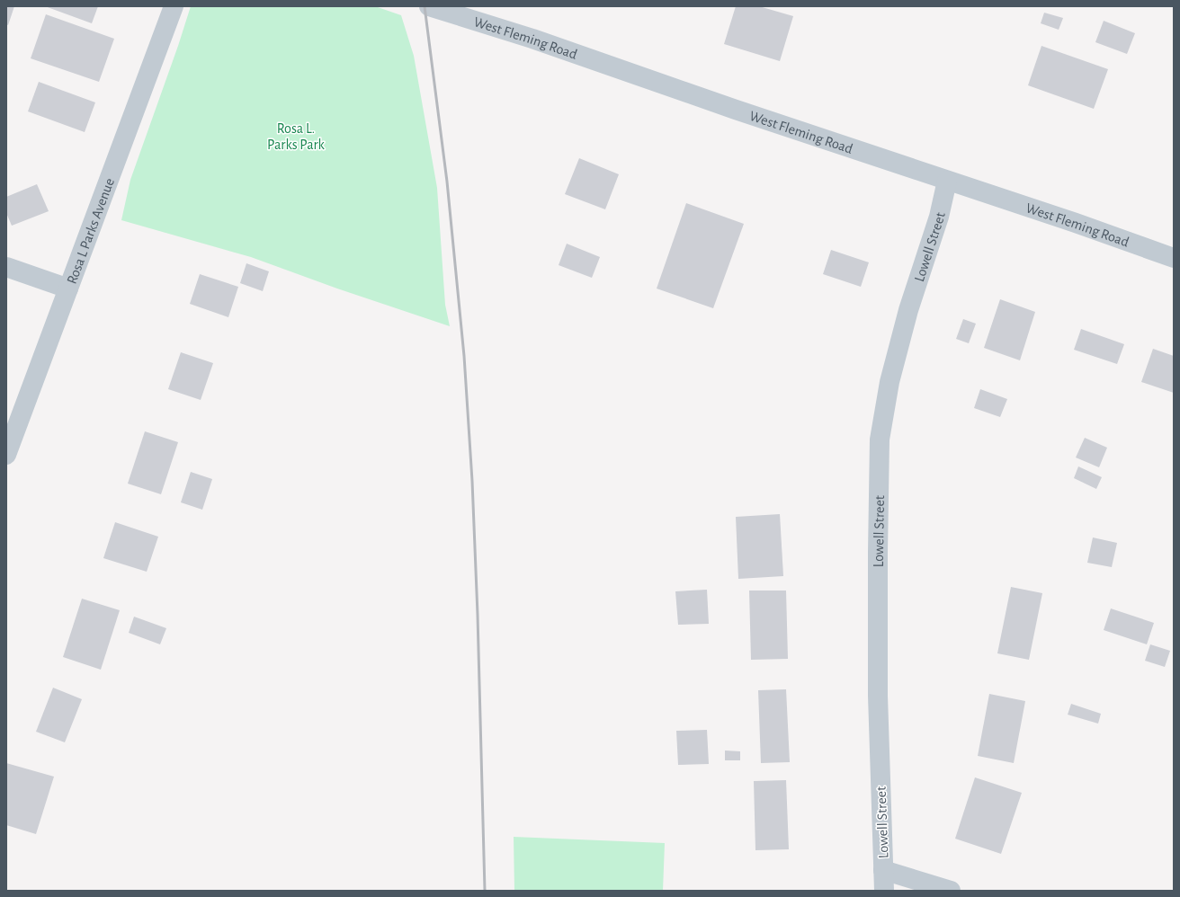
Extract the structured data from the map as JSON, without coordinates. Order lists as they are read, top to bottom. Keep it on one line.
{"streets":{"street":["West Fleming Road","Rosa L Parks Avenue","Lowell Street"]},"crossings":[["West Fleming Road","Lowell Street"]],"parks":["Rosa L. Parks Park"]}
